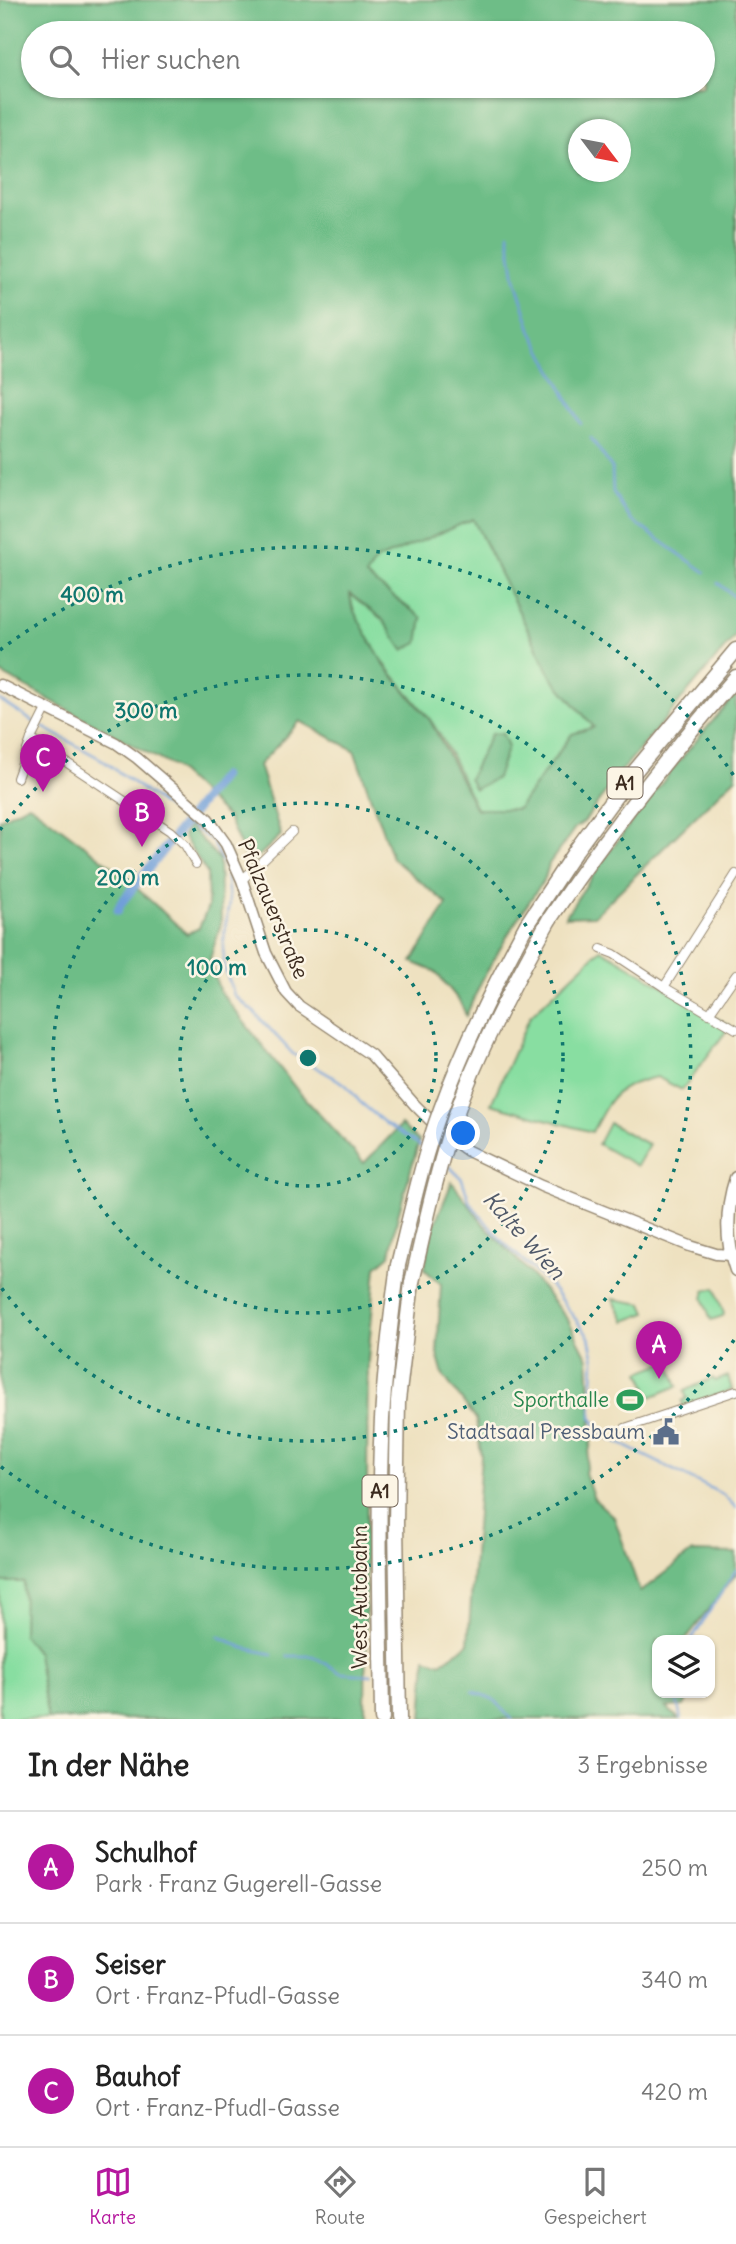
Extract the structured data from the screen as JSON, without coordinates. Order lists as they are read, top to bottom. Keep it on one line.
{"streets":{"highway":["A1","West Autobahn"],"street":["Pfalzauerstraße"]},"water":["Kalte Wien"],"places":{"sports":["Sporthalle"],"public building":["Stadtsaal Pressbaum"]},"north":"bottom right","page":{"search":"Hier suchen","pins":["C","B","A"],"heading":["In der Nähe","3 Ergebnisse"],"list":[{"mark":"A","name":"Schulhof","note":"Park · Franz Gugerell-Gasse","value":"250 m"},{"mark":"B","name":"Seiser","note":"Ort · Franz-Pfudl-Gasse","value":"340 m"},{"mark":"C","name":"Bauhof","note":"Ort · Franz-Pfudl-Gasse","value":"420 m"}],"nav":["Karte","Route","Gespeichert"]},"rings":["400 m","300 m","200 m","100 m"]}
